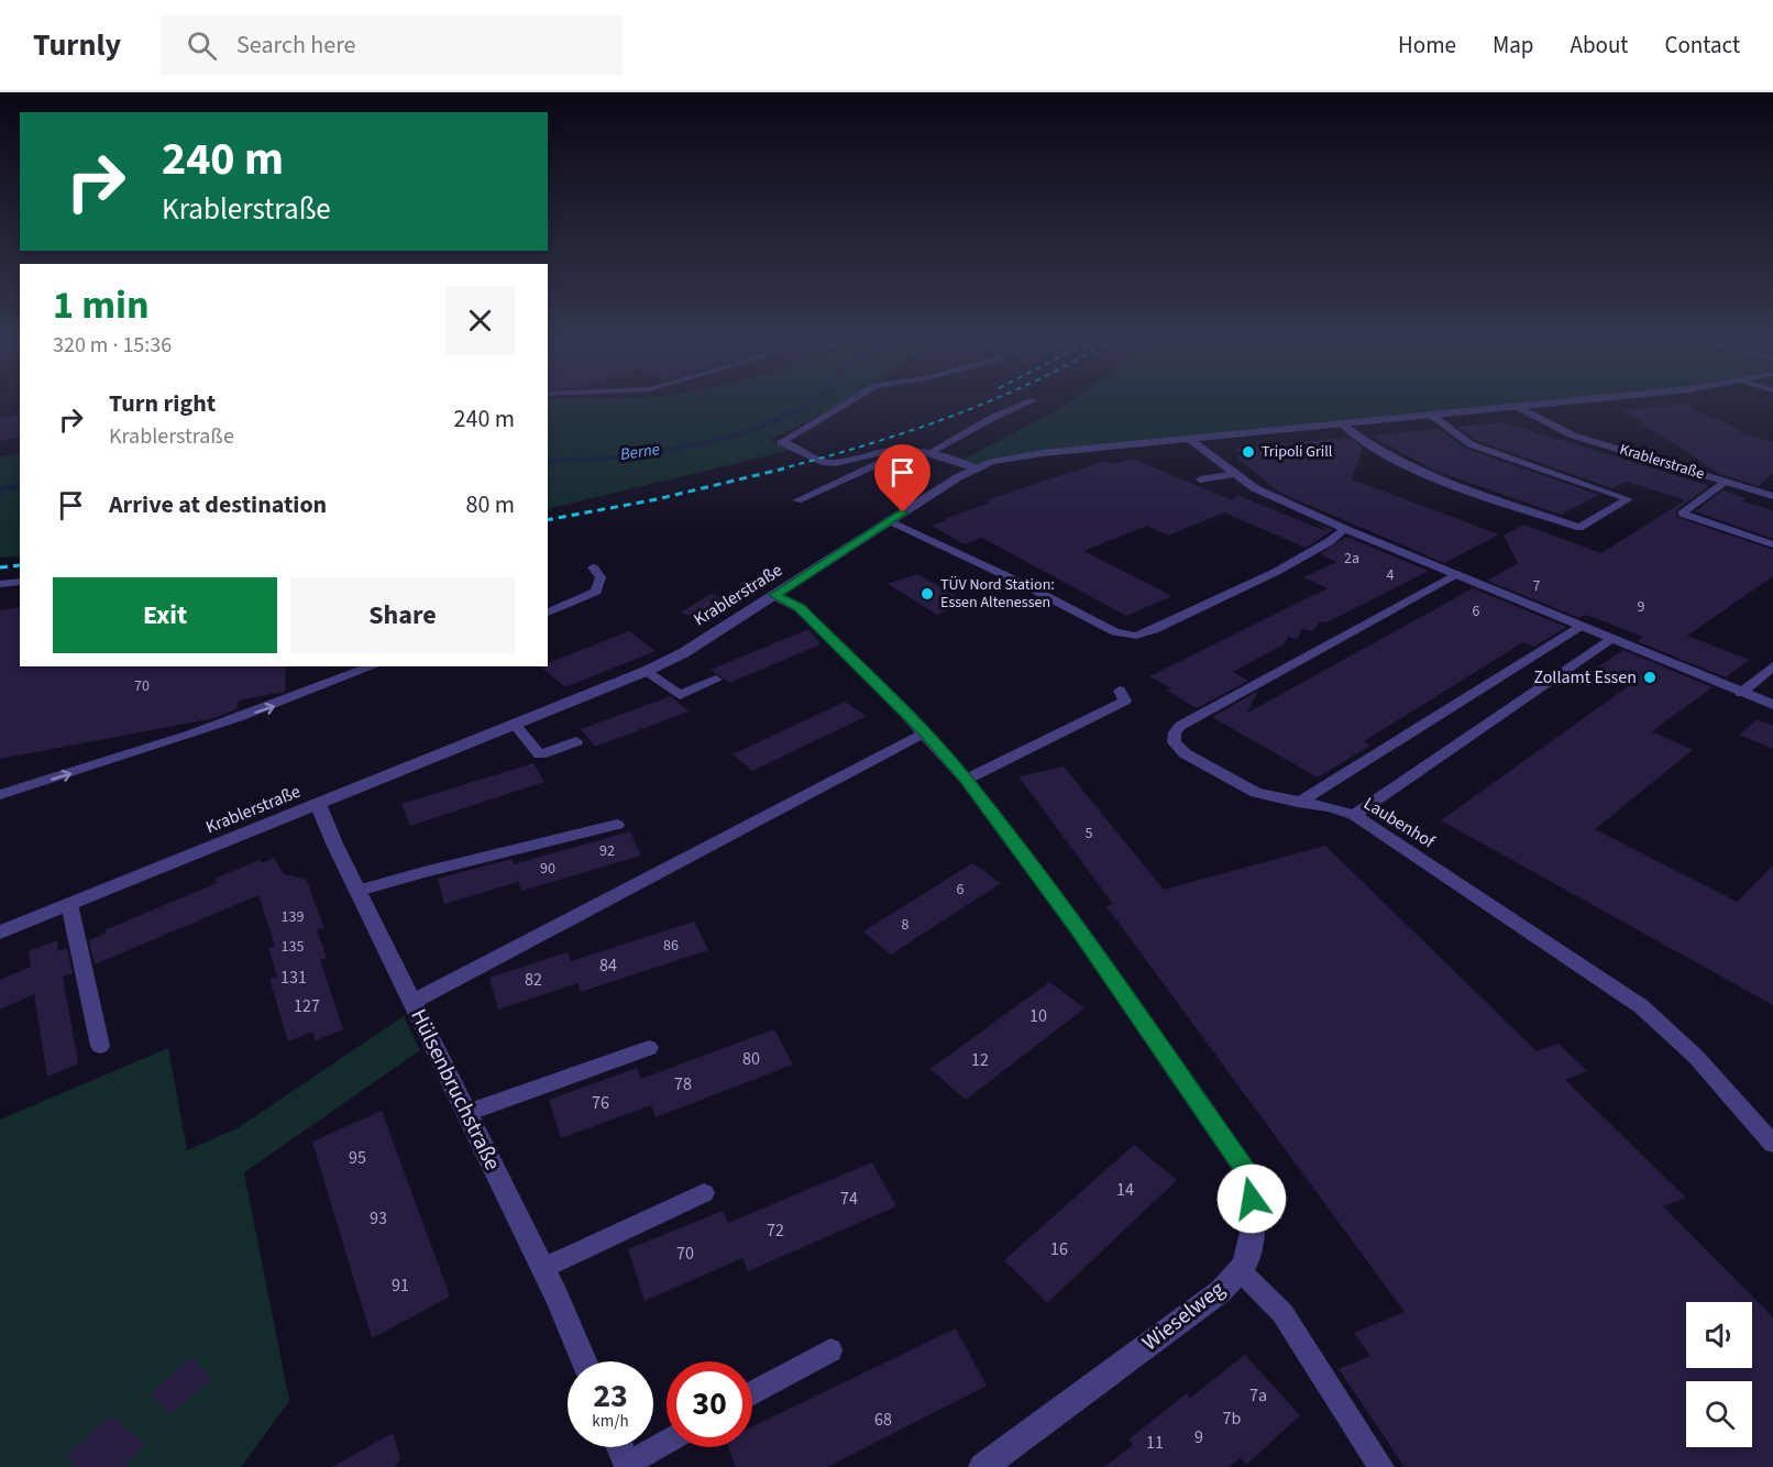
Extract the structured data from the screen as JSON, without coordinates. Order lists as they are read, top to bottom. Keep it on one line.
{"streets":{"street":["Krablerstraße","Hülsenbruchstraße","Wieselweg"],"lane":["Laubenhof"]},"crossings":[["Krablerstraße","Hülsenbruchstraße"],["Krablerstraße","Wieselweg"]],"water":["Berne"],"places":["Tripoli Grill","TÜV Nord Station: Essen Altenessen","Zollamt Essen"],"house_numbers":["2a","4","7","9","6","70","5","92","90","6","139","8","86","135","84","131","82","127","10","80","12","78","76","95","14","74","93","72","16","70","91","7a","7b","68","9","11"],"page":{"header":"Turnly","search":"Search here","nav":["Home","Map","About","Contact"],"turn":["240 m","Krablerstraße"],"heading":["1 min","320 m · 15:36"],"list":[{"name":"Turn right","note":"Krablerstraße","value":"240 m"},{"name":"Arrive at destination","value":"80 m"}],"buttons":["Exit","Share"],"speed":"23 km/h","limit":"30"}}
